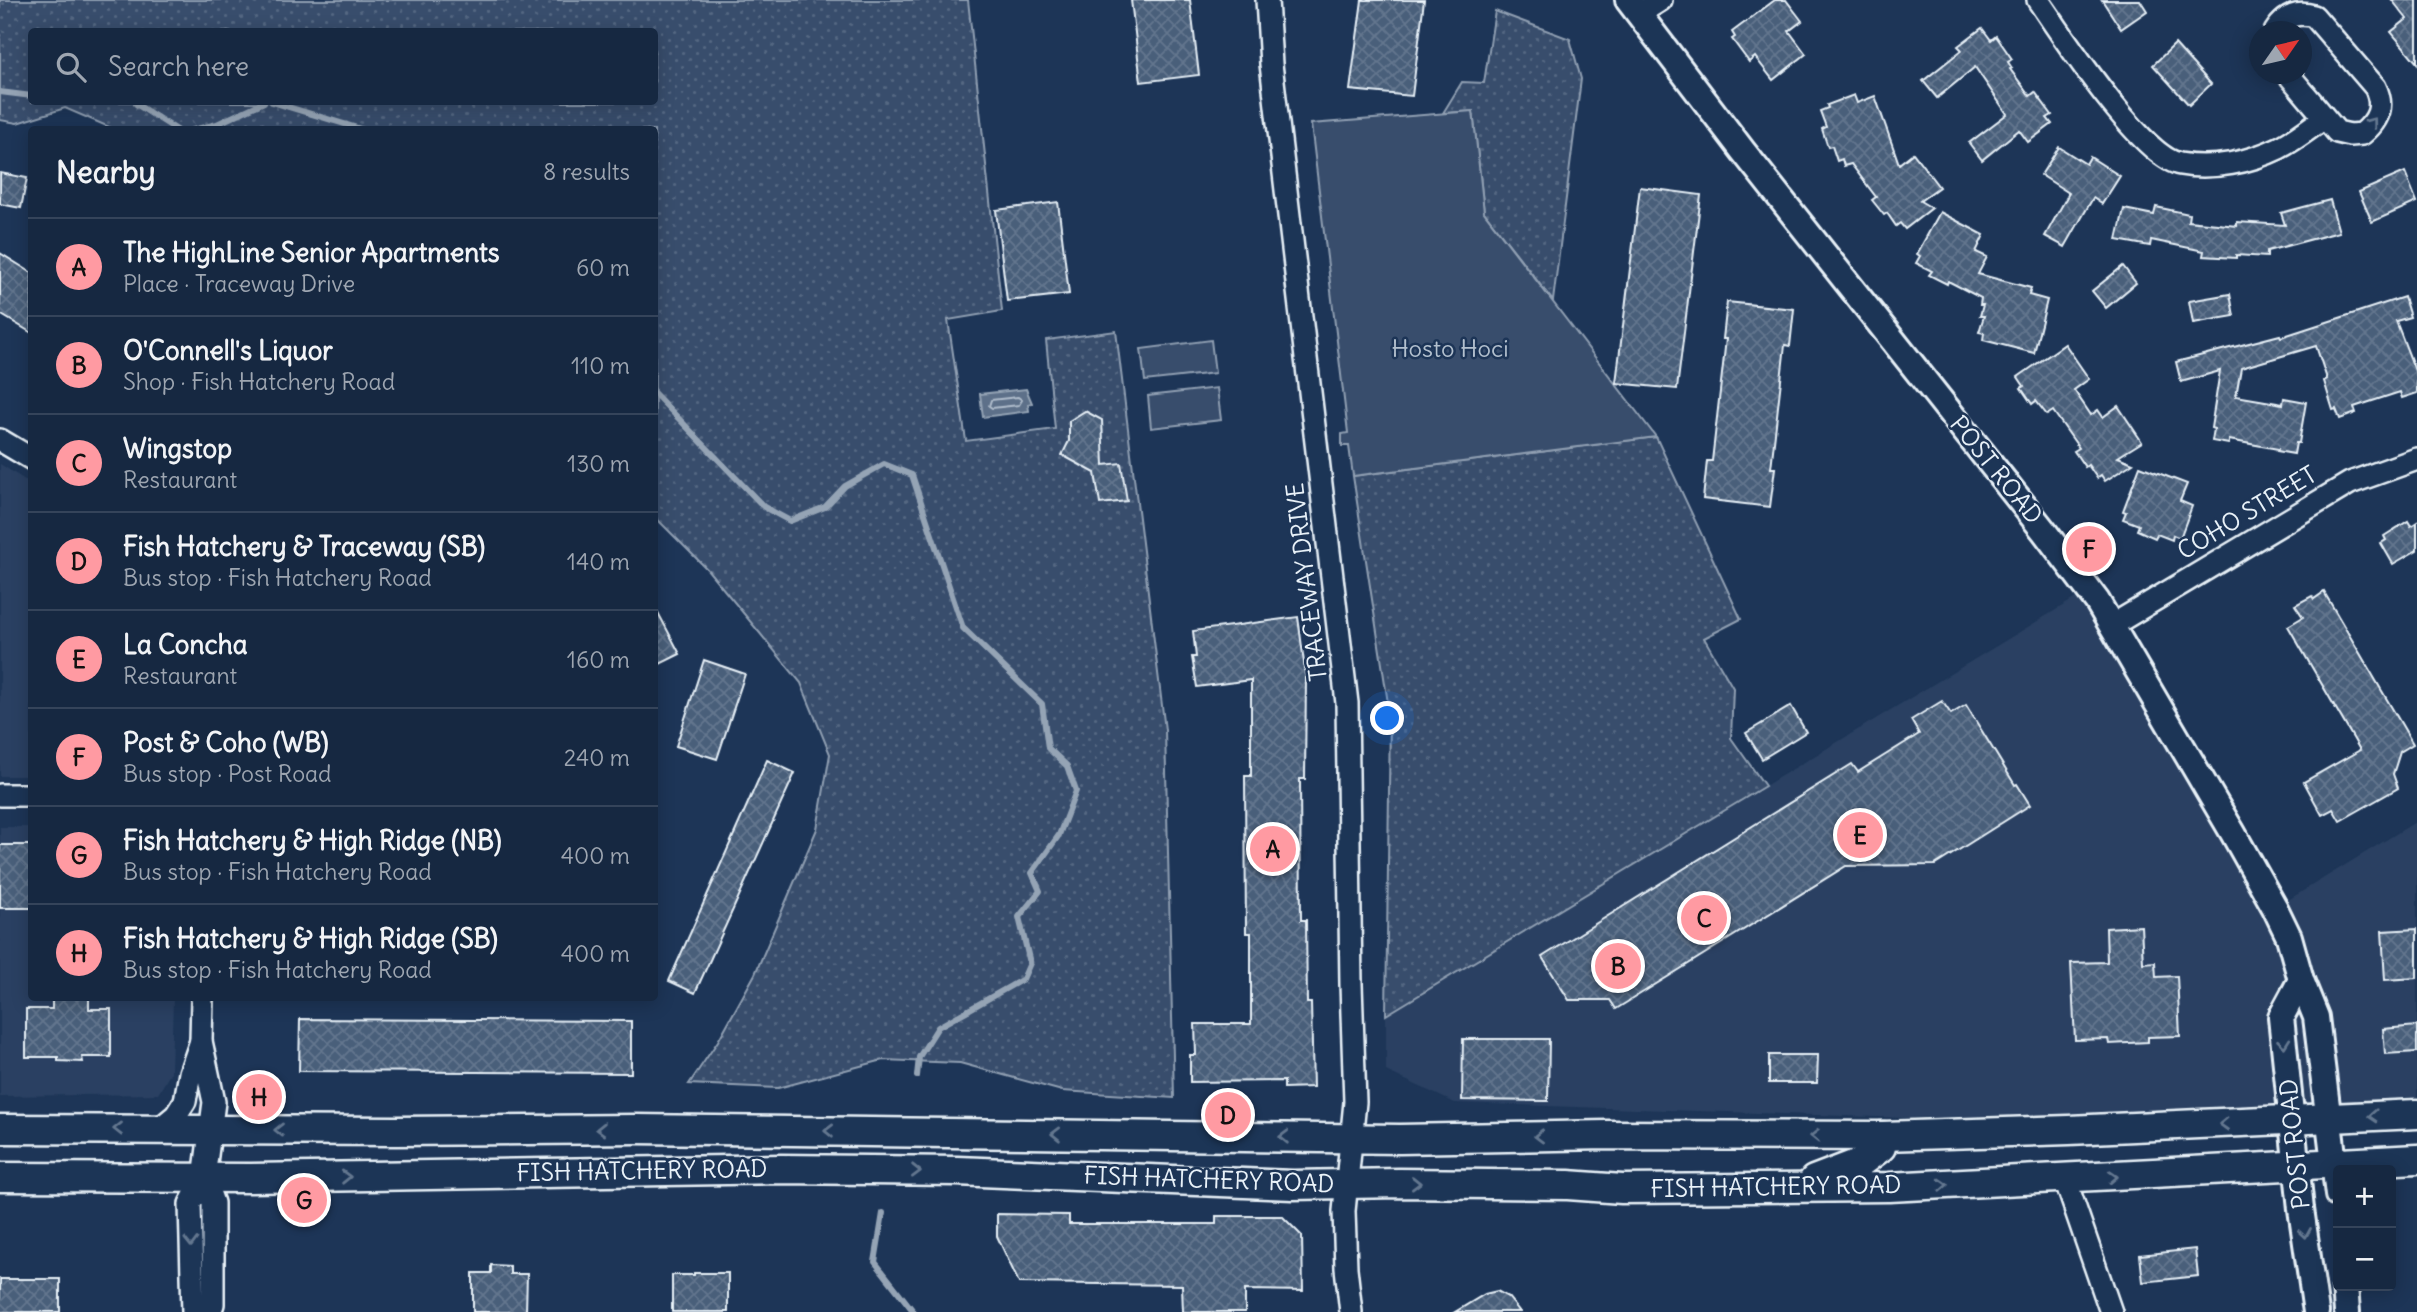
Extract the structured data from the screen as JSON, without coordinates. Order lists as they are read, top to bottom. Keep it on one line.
{"streets":{"main road":["FISH HATCHERY ROAD"],"street":["POST ROAD","COHO STREET","TRACEWAY DRIVE"]},"crossings":[["POST ROAD","COHO STREET"],["POST ROAD","FISH HATCHERY ROAD"],["TRACEWAY DRIVE","FISH HATCHERY ROAD"]],"parks":["Hosto Hoci"],"north":"top right","page":{"search":"Search here","heading":["Nearby","8 results"],"list":[{"mark":"A","name":"The HighLine Senior Apartments","note":"Place · Traceway Drive","value":"60 m"},{"mark":"B","name":"O'Connell's Liquor","note":"Shop · Fish Hatchery Road","value":"110 m"},{"mark":"C","name":"Wingstop","note":"Restaurant","value":"130 m"},{"mark":"D","name":"Fish Hatchery & Traceway (SB)","note":"Bus stop · Fish Hatchery Road","value":"140 m"},{"mark":"E","name":"La Concha","note":"Restaurant","value":"160 m"},{"mark":"F","name":"Post & Coho (WB)","note":"Bus stop · Post Road","value":"240 m"},{"mark":"G","name":"Fish Hatchery & High Ridge (NB)","note":"Bus stop · Fish Hatchery Road","value":"400 m"},{"mark":"H","name":"Fish Hatchery & High Ridge (SB)","note":"Bus stop · Fish Hatchery Road","value":"400 m"}],"pins":["F","E","A","C","B","H","D","G"],"map_buttons":["+","−"]}}
